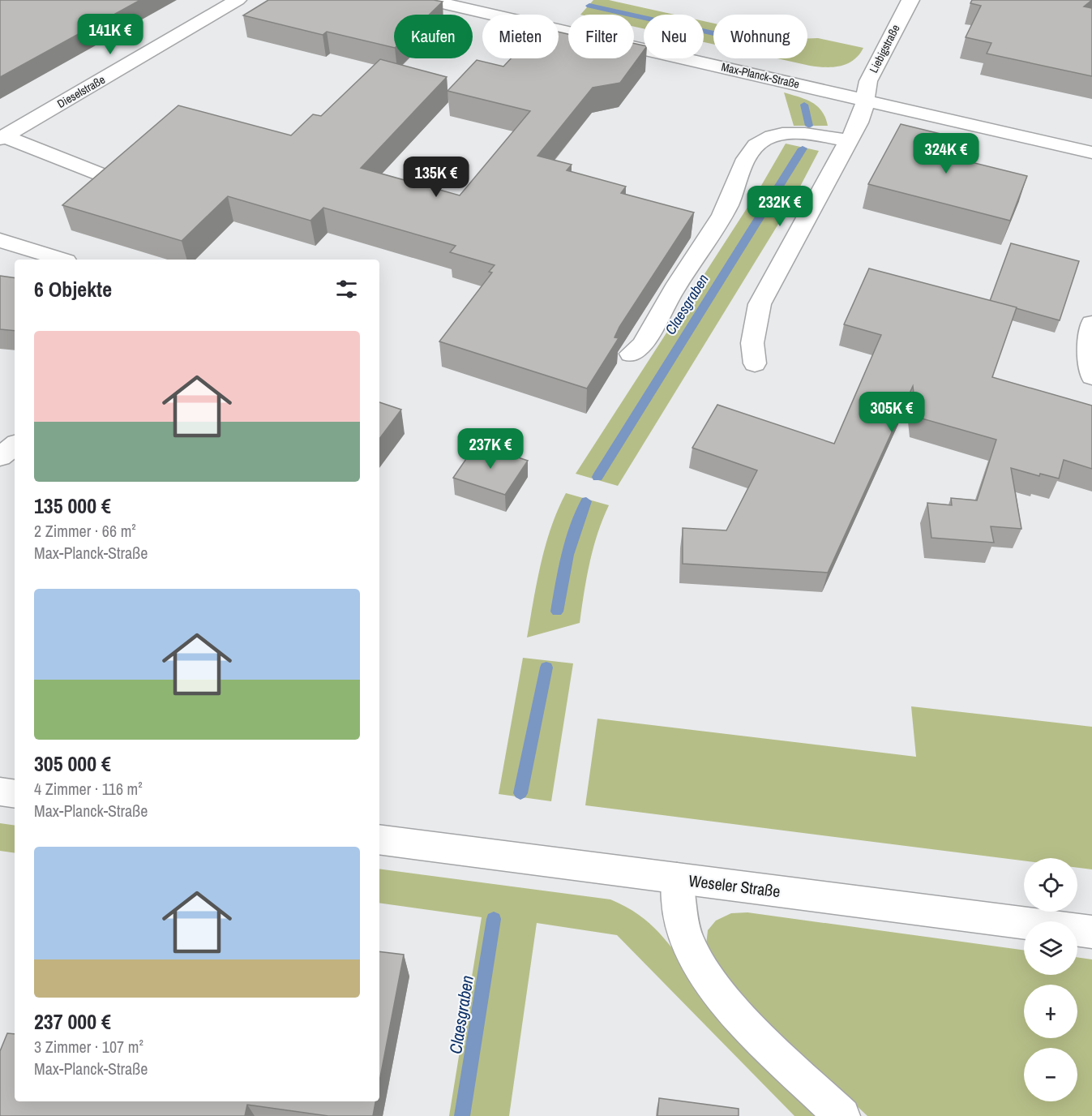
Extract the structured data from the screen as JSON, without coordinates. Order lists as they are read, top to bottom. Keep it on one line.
{"streets":{"street":["Liebigstraße","Max-Planck-Straße","Dieselstraße","Weseler Straße"]},"crossings":[["Liebigstraße","Max-Planck-Straße"]],"water":["Claesgraben"],"page":{"price":["141K €","324K €","135K €","232K €","305K €","237K €"],"chip":["Kaufen","Mieten","Filter","Neu","Wohnung"],"heading":"6 Objekte","list":[{"name":"135 000 €","note":"2 Zimmer · 66 m² · Max-Planck-Straße"},{"name":"305 000 €","note":"4 Zimmer · 116 m² · Max-Planck-Straße"},{"name":"237 000 €","note":"3 Zimmer · 107 m² · Max-Planck-Straße"}],"map_buttons":["+","−"]}}
